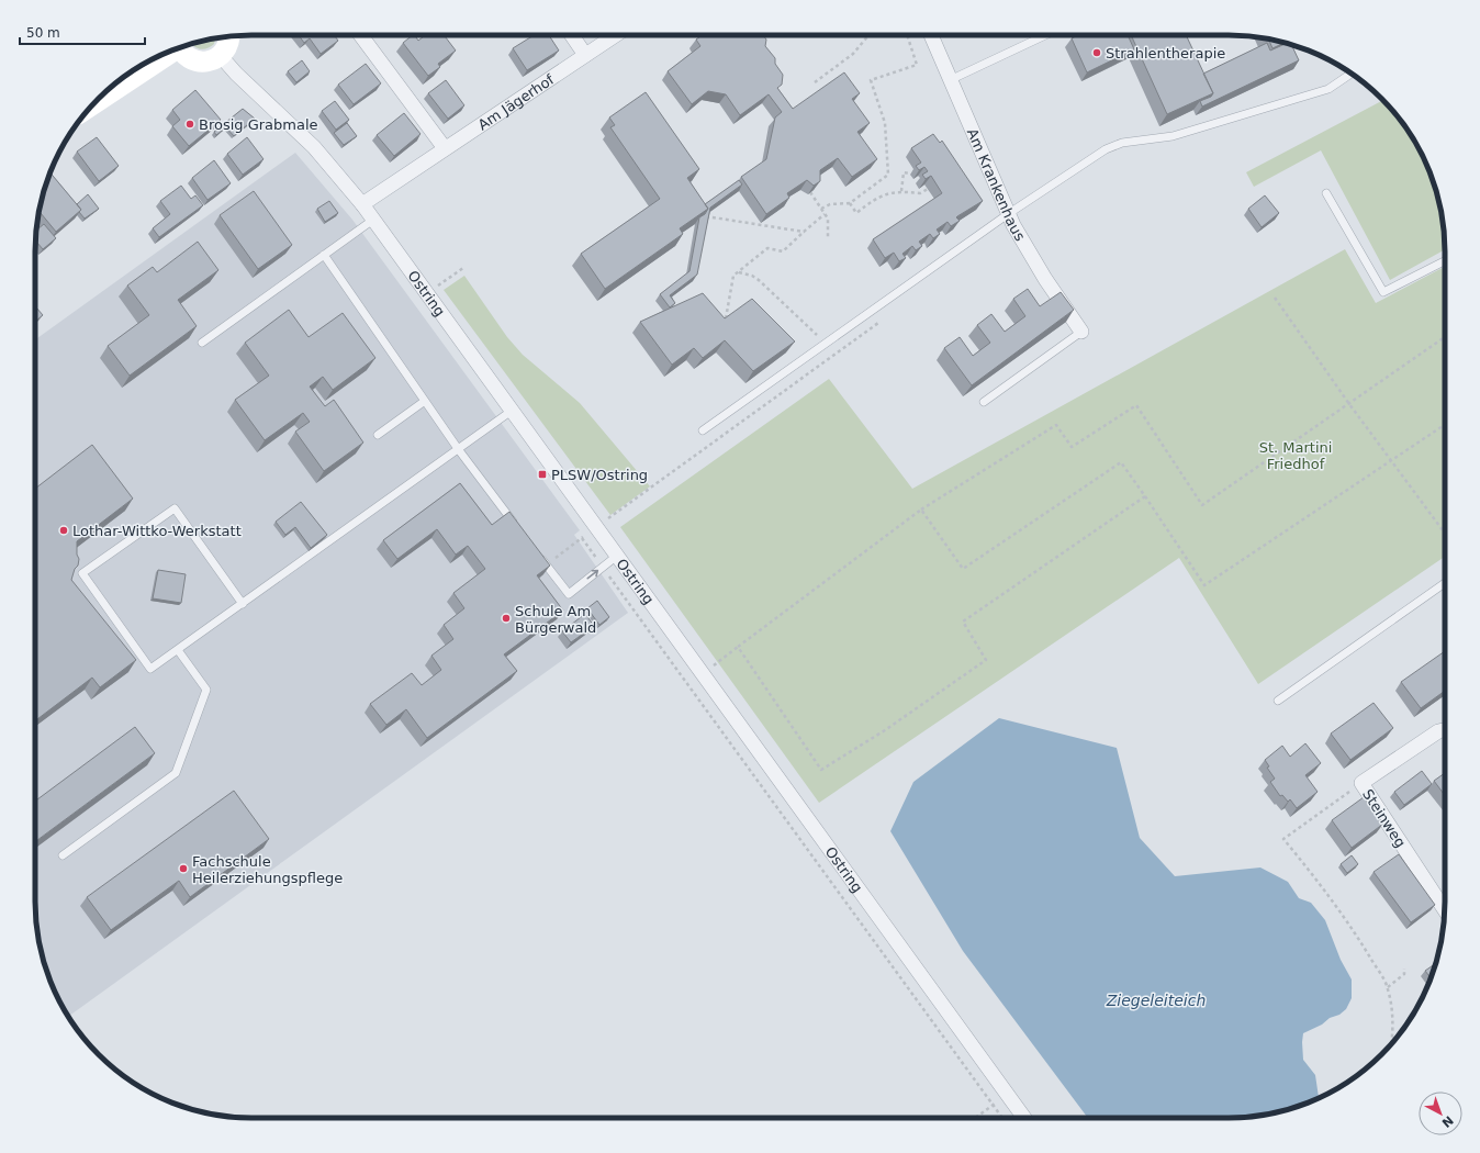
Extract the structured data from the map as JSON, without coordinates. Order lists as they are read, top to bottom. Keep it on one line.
{"streets":{"street":["Am Jägerhof","Am Krankenhaus","Ostring","Steinweg"]},"crossings":[["Am Jägerhof","Ostring"]],"water":["Ziegeleiteich"],"parks":["St. Martini Friedhof"],"places":{"other":["Strahlentherapie","Brosig Grabmale","Lothar-Wittko-Werkstatt","Schule Am Bürgerwald","Fachschule Heilerziehungspflege"],"transit":["PLSW/Ostring"]},"scale_bar":"50 m","north":"bottom right"}
